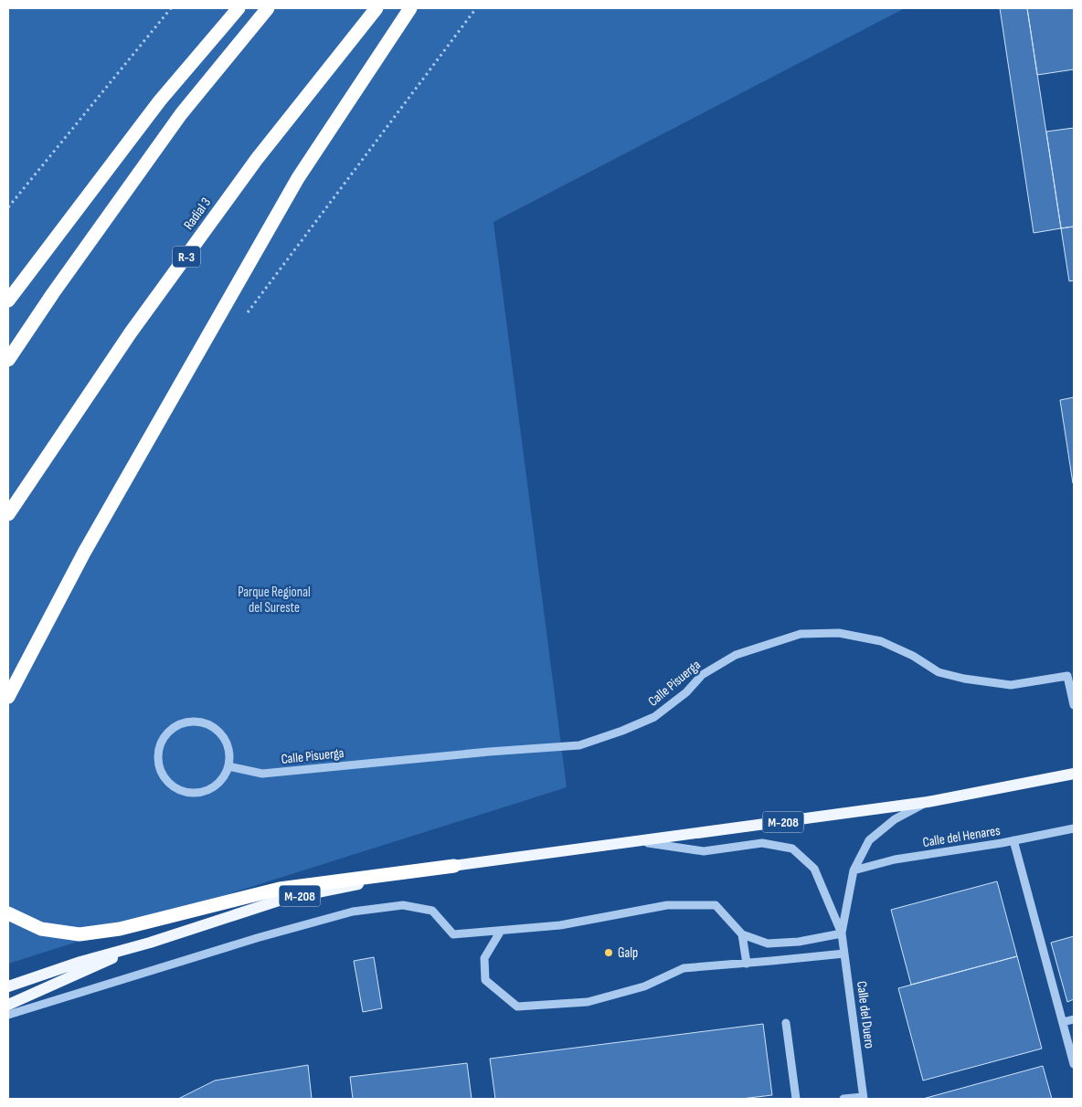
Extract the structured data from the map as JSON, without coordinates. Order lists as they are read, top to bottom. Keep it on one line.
{"streets":{"highway":["Radial 3","R-3"],"main road":["M-208"],"street":["Calle Pisuerga","Calle del Henares","Calle del Duero"]},"crossings":[["M-208","Calle del Duero"],["Calle del Henares","Calle del Duero"]],"parks":["Parque Regional del Sureste"],"places":["Galp"]}
